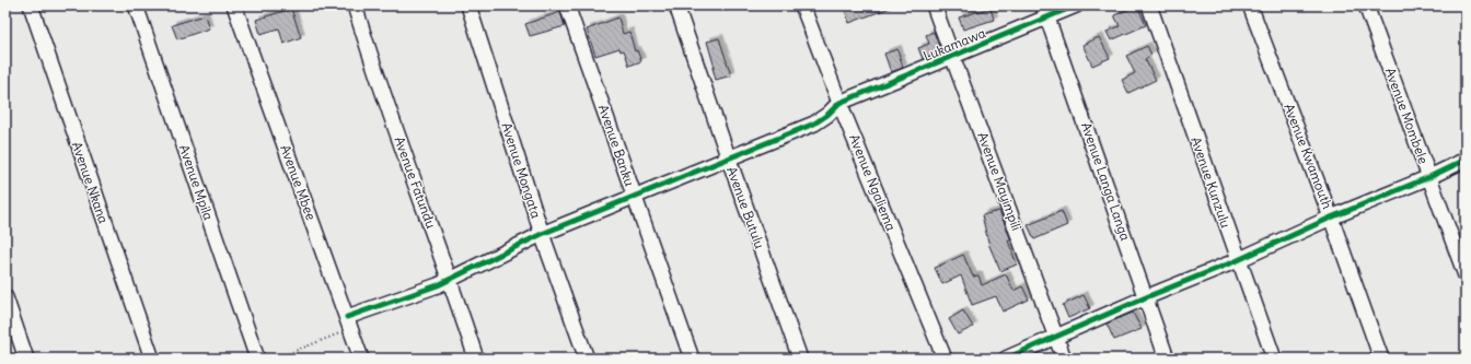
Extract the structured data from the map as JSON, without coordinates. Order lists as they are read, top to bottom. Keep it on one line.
{"streets":{"street":["Lukamawa","Avenue Mombele","Avenue Banku","Avenue Kwamouth","Avenue Mongata","Avenue Mayimpili","Avenue Langa Langa","Avenue Nkana","Avenue Mpila","Avenue Mbee","Avenue Fatundu","Avenue Ngaliema","Avenue Kunzulu","Avenue Butulu"]},"crossings":[["Lukamawa","Avenue Mayimpili"],["Lukamawa","Avenue Langa Langa"],["Lukamawa","Avenue Ngaliema"]]}
